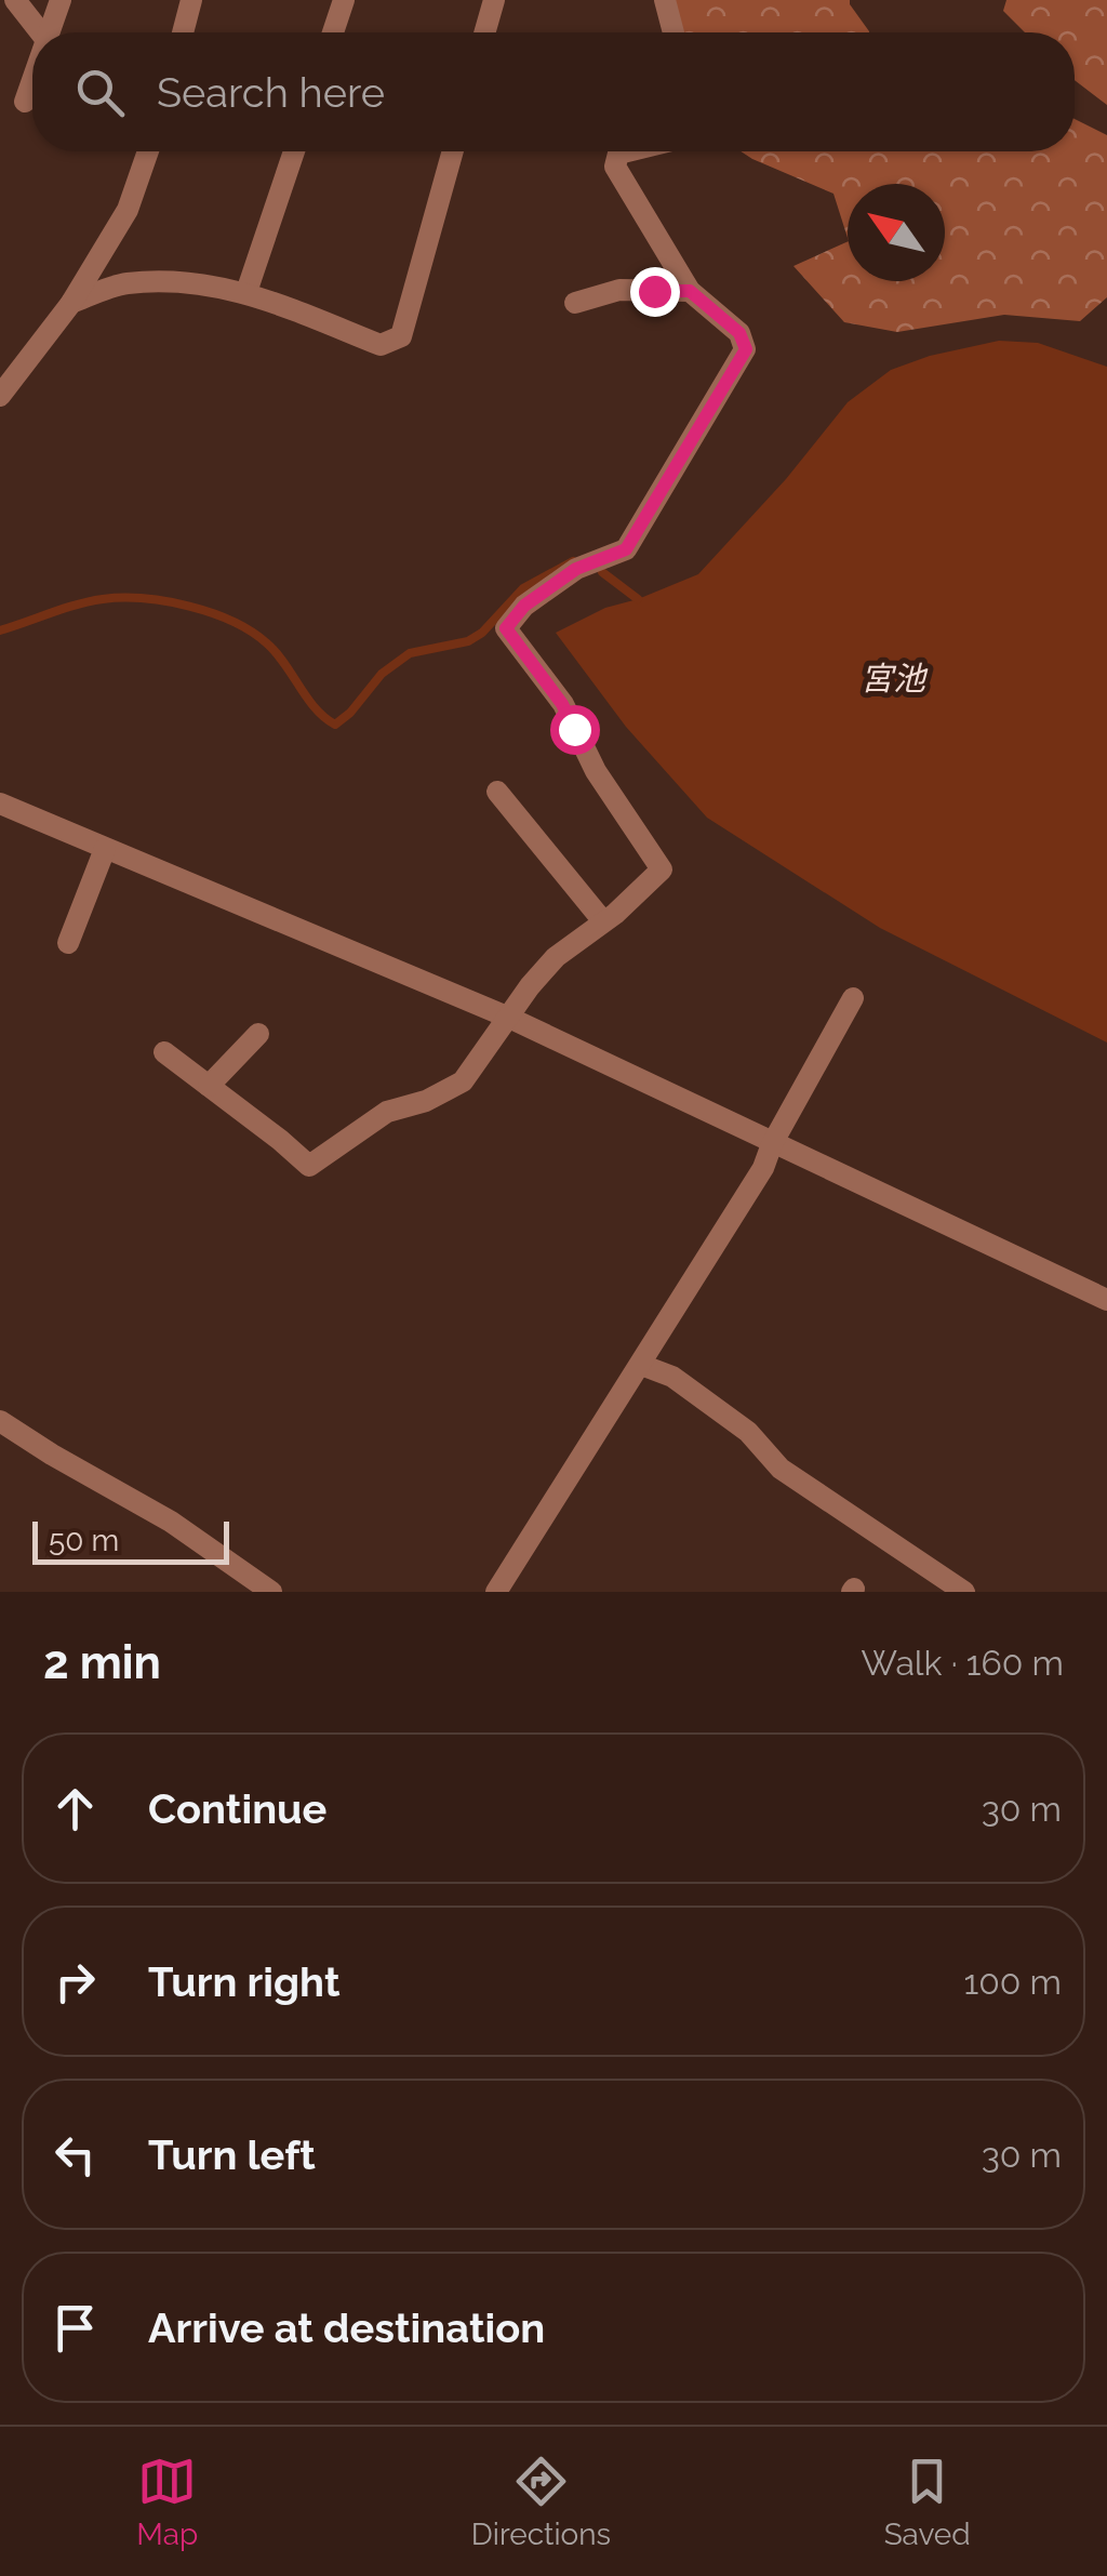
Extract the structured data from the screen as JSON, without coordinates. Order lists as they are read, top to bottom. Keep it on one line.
{"water":["宮池"],"scale_bar":"50 m","north":"top left","page":{"search":"Search here","scale":"50 m","heading":["2 min","Walk · 160 m"],"list":[["Continue","30 m"],["Turn right","100 m"],["Turn left","30 m"],"Arrive at destination"],"nav":["Map","Directions","Saved"]}}
